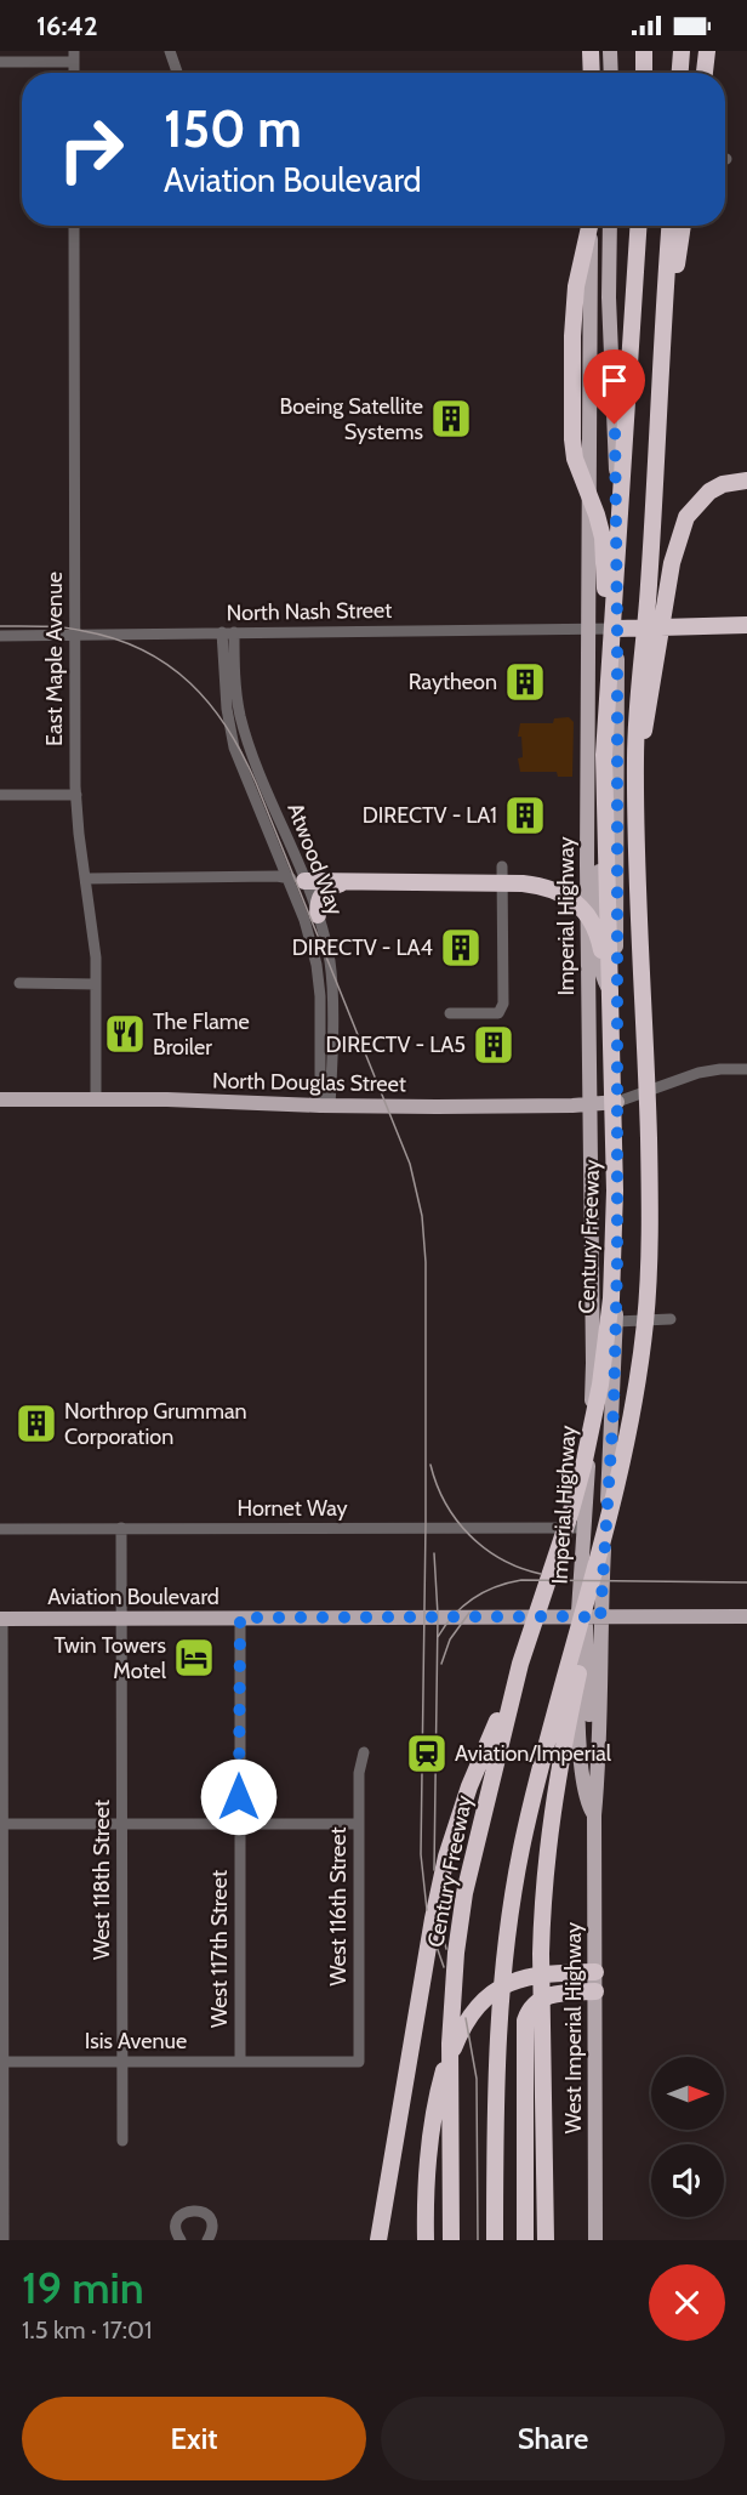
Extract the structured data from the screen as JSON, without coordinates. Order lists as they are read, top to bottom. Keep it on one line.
{"streets":{"highway":["Century Freeway"],"main road":["Imperial Highway","North Douglas Street","Aviation Boulevard","West Imperial Highway"],"street":["North Nash Street","East Maple Avenue","Atwood Way","Hornet Way","West 118th Street","West 116th Street","West 117th Street","Isis Avenue"]},"crossings":[["North Nash Street","East Maple Avenue"],["North Nash Street","Atwood Way"],["North Nash Street","Imperial Highway"],["East Maple Avenue","North Douglas Street"],["Atwood Way","North Douglas Street"],["Imperial Highway","North Douglas Street"],["Imperial Highway","Century Freeway"],["Imperial Highway","Hornet Way"],["Imperial Highway","Aviation Boulevard"],["Imperial Highway","West Imperial Highway"],["Hornet Way","West 118th Street"],["Aviation Boulevard","West 118th Street"],["Aviation Boulevard","West 117th Street"],["Aviation Boulevard","West Imperial Highway"],["West 118th Street","Isis Avenue"],["West 116th Street","Isis Avenue"],["West 117th Street","Isis Avenue"]],"places":{"building":["Boeing Satellite Systems","Raytheon","DIRECTV - LA1","DIRECTV - LA4","DIRECTV - LA5","Northrop Grumman Corporation"],"restaurant":["The Flame Broiler"],"hotel":["Twin Towers Motel"],"station":["Aviation/Imperial"]},"north":"right","page":{"status":"16:42","turn":["150 m","Aviation Boulevard"],"heading":["19 min","1.5 km · 17:01"],"buttons":["Exit","Share"]}}
